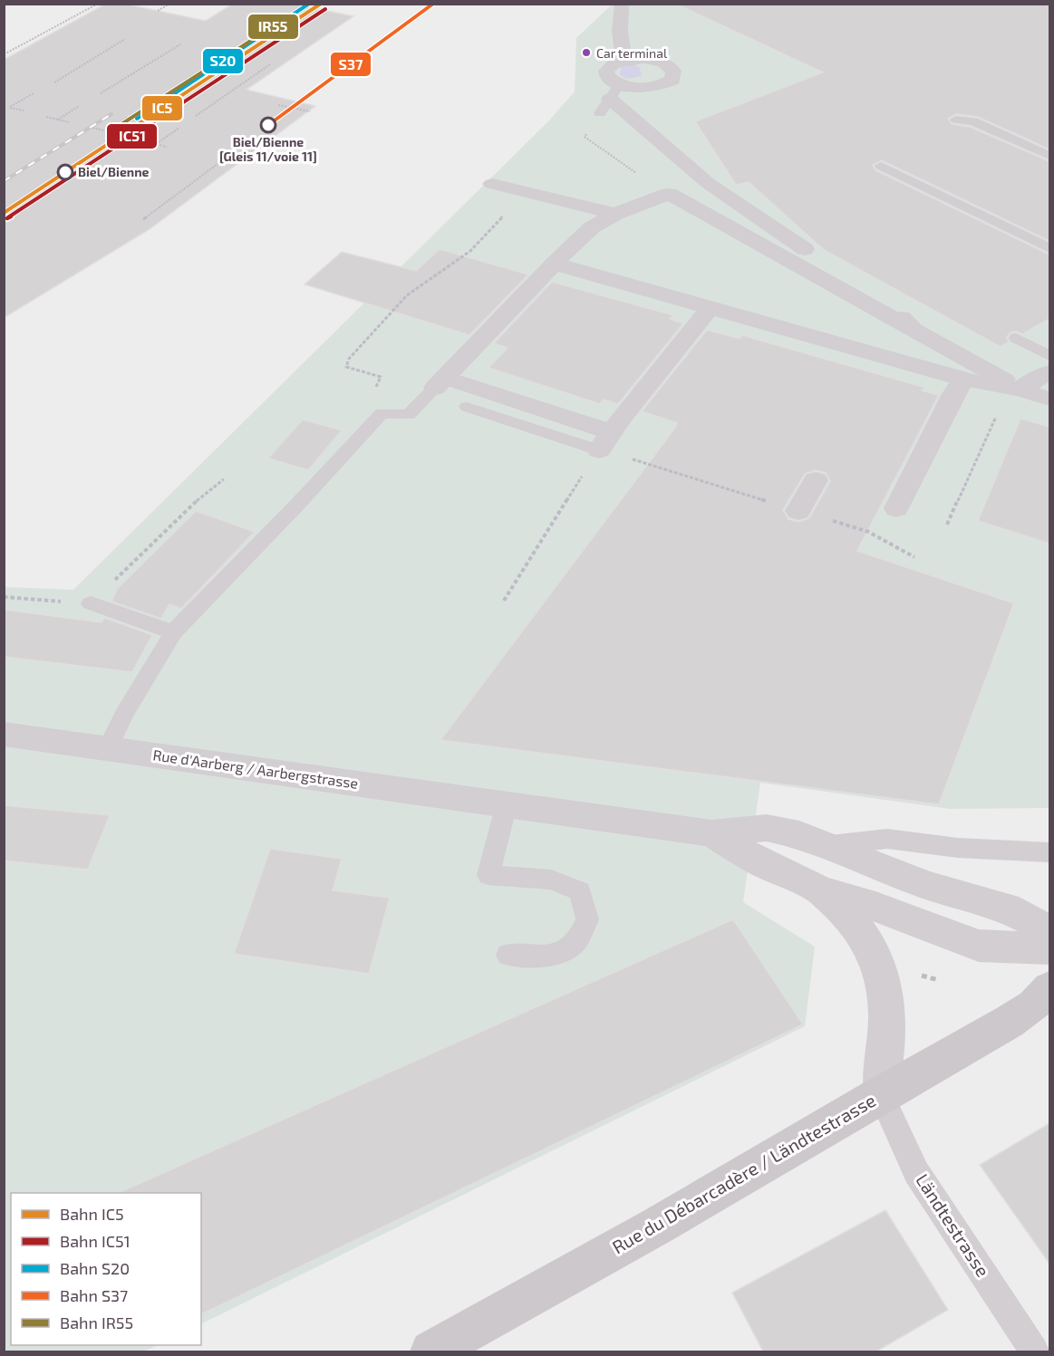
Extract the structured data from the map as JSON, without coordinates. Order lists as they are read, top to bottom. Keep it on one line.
{"streets":{"main road":["Rue du Débarcadère / Ländtestrasse"],"street":["Rue d'Aarberg / Aarbergstrasse"],"lane":["Ländtestrasse"]},"crossings":[["Rue d'Aarberg / Aarbergstrasse","Rue du Débarcadère / Ländtestrasse"],["Rue d'Aarberg / Aarbergstrasse","Ländtestrasse"],["Rue du Débarcadère / Ländtestrasse","Ländtestrasse"]],"places":["Car terminal","Biel/Bienne [Gleis 11/voie 11]","Biel/Bienne"],"lines":["rail line IC5","rail line S20","rail line S37","rail line IC51","rail line IR55"],"legend":["Bahn IC5","Bahn IC51","Bahn S20","Bahn S37","Bahn IR55"]}
